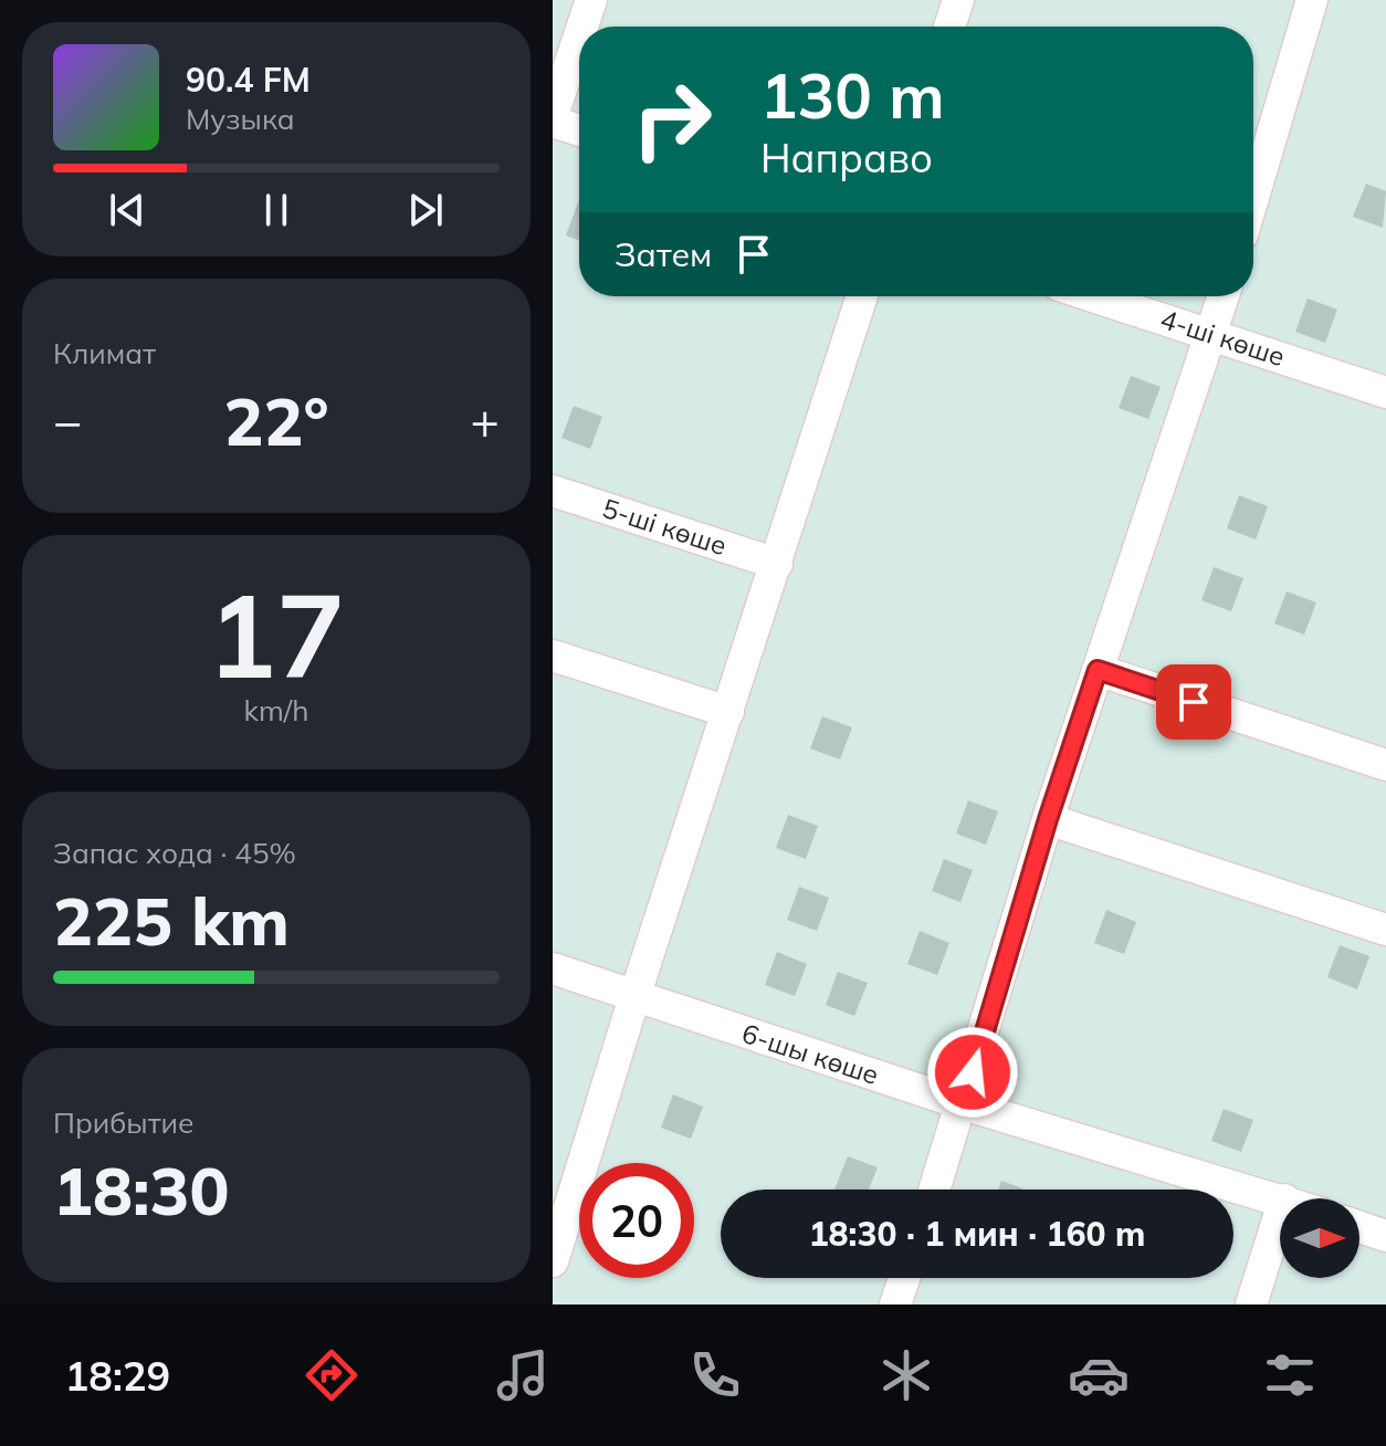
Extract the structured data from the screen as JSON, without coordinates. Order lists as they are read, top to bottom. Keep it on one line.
{"streets":{"lane":["4-ші көше","5-ші көше","6-шы көше"]},"north":"right","page":{"turn":["130 m","Направо"],"song":["90.4 FM","Музыка"],"then":"Затем","tile":["Климат",["17","km/h"],["Запас хода · 45%","225 km"],["Прибытие","18:30"]],"heat":["−","22°","+"],"limit":"20","trip":"18:30 · 1 мин · 160 m","tabs":"18:29"}}
